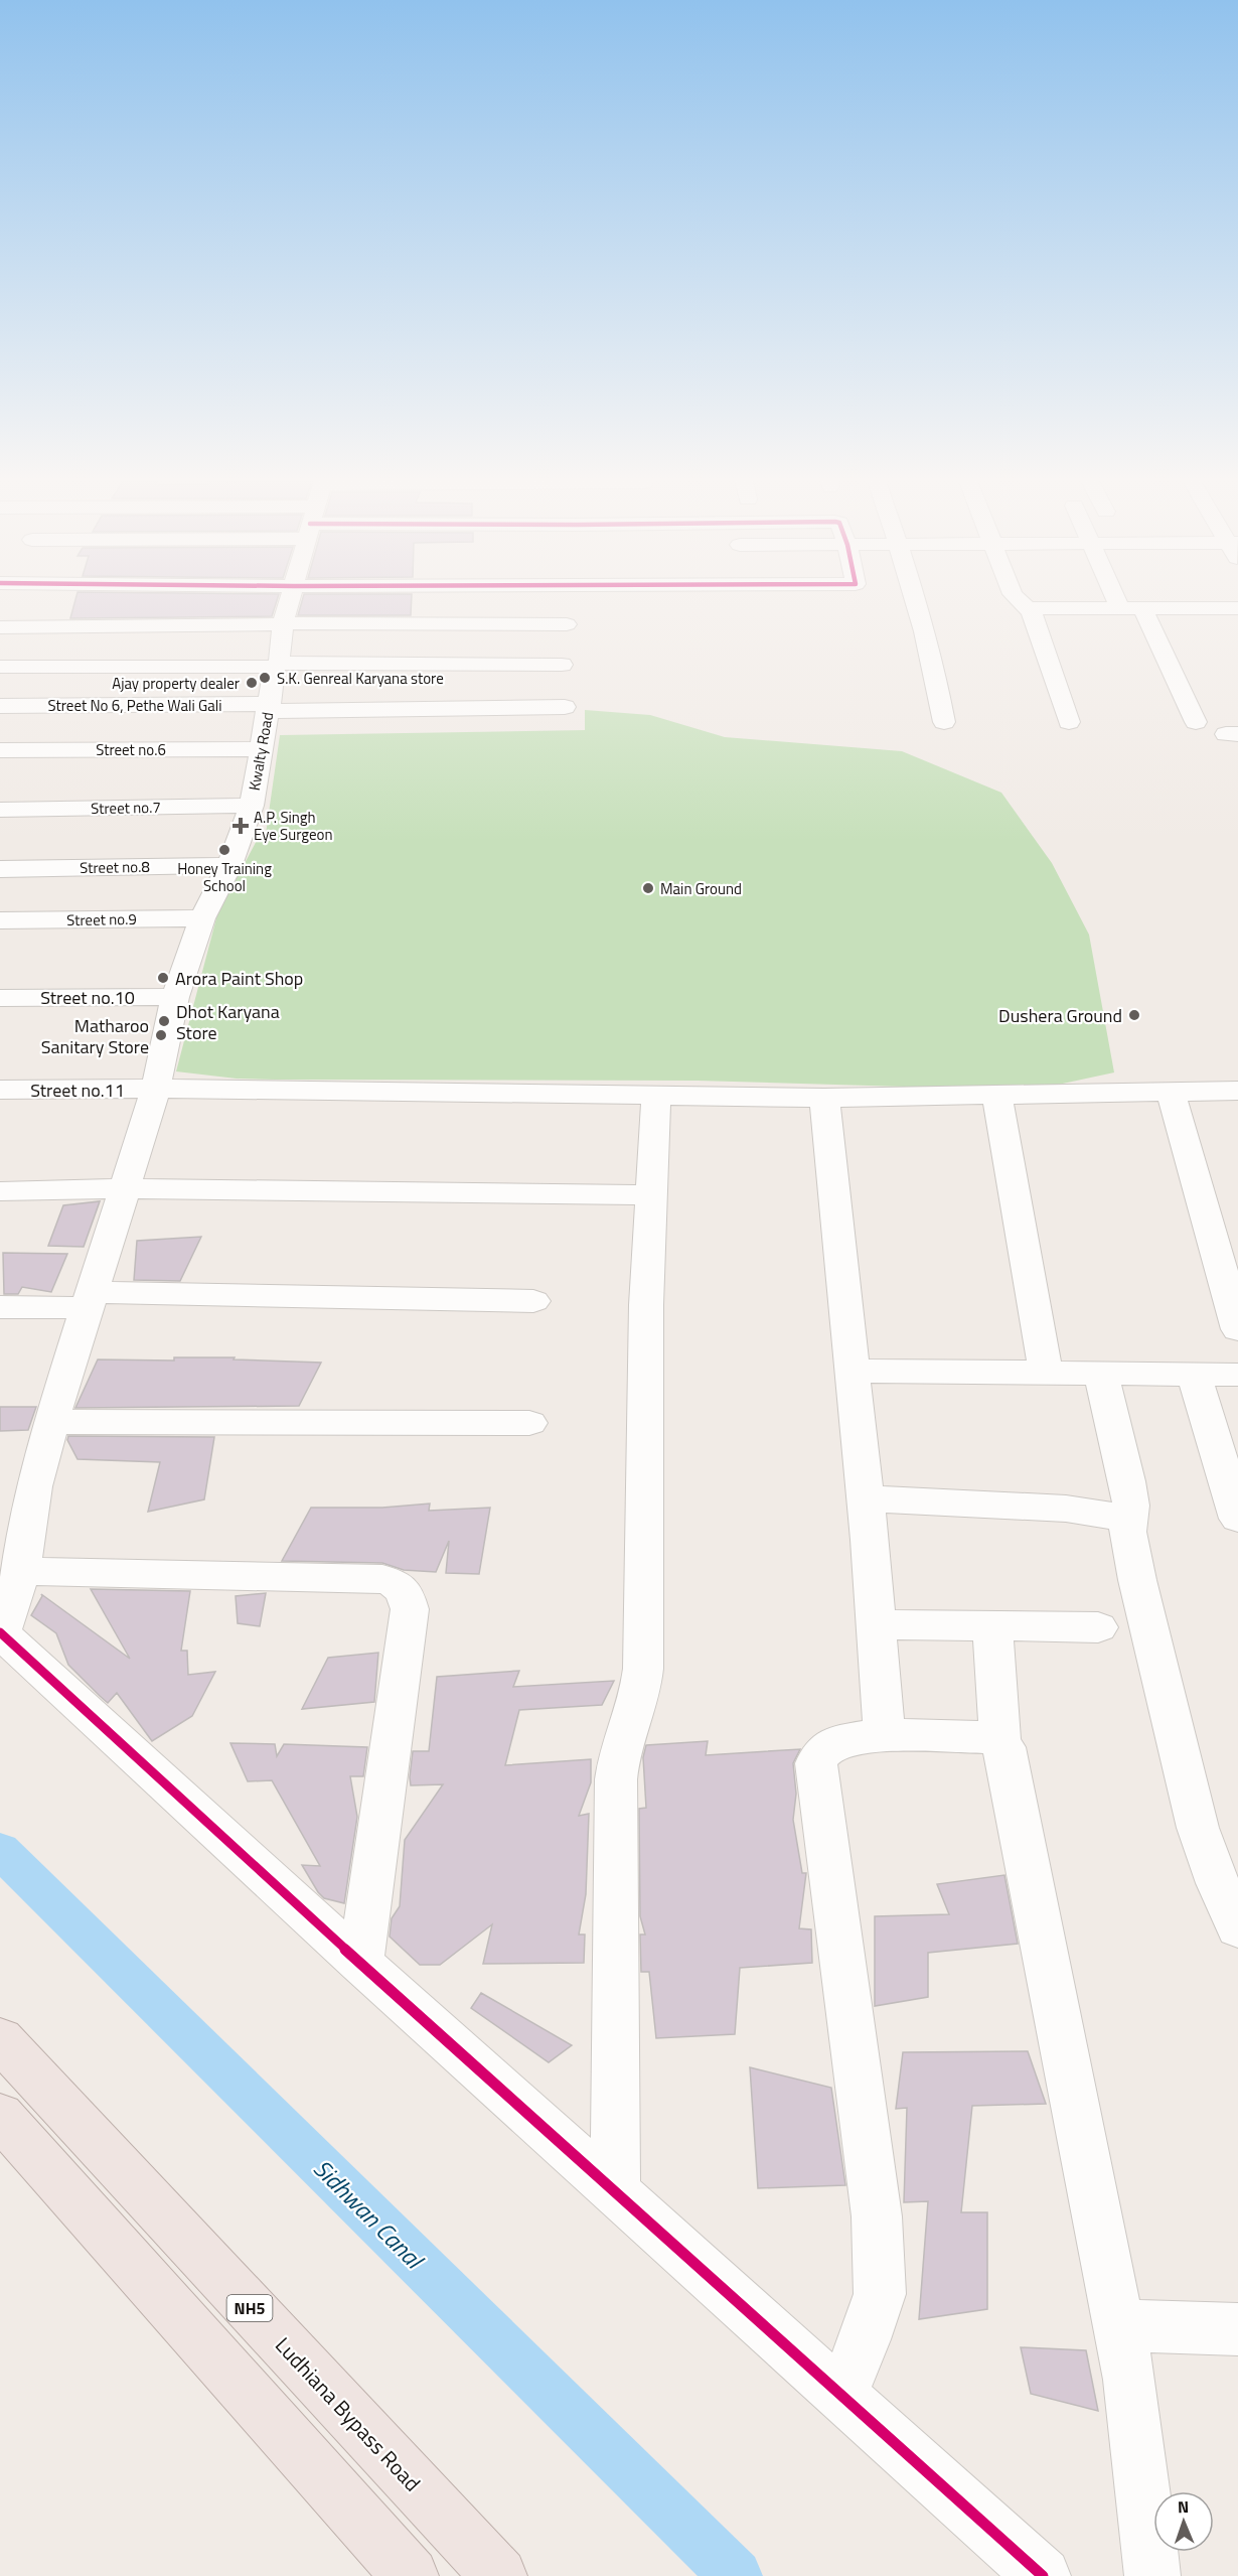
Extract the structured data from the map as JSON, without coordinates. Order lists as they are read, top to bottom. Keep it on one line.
{"streets":{"highway":["NH5","Ludhiana Bypass Road"],"street":["Street No 6, Pethe Wali Gali","Street no.6","Kwalty Road","Street no.7","Street no.8","Street no.9","Street no.10","Street no.11"]},"crossings":[["Street No 6, Pethe Wali Gali","Kwalty Road"],["Street no.6","Kwalty Road"],["Kwalty Road","Street no.7"],["Kwalty Road","Street no.8"],["Kwalty Road","Street no.9"],["Kwalty Road","Street no.10"],["Kwalty Road","Street no.11"]],"water":["Sidhwan Canal"],"places":{"other":["S.K. Genreal Karyana store","Ajay property dealer","Honey Training School","Main Ground","Arora Paint Shop","Dushera Ground","Dhot Karyana Store","Matharoo Sanitary Store"],"health":["A.P. Singh Eye Surgeon"]},"north":"top"}
